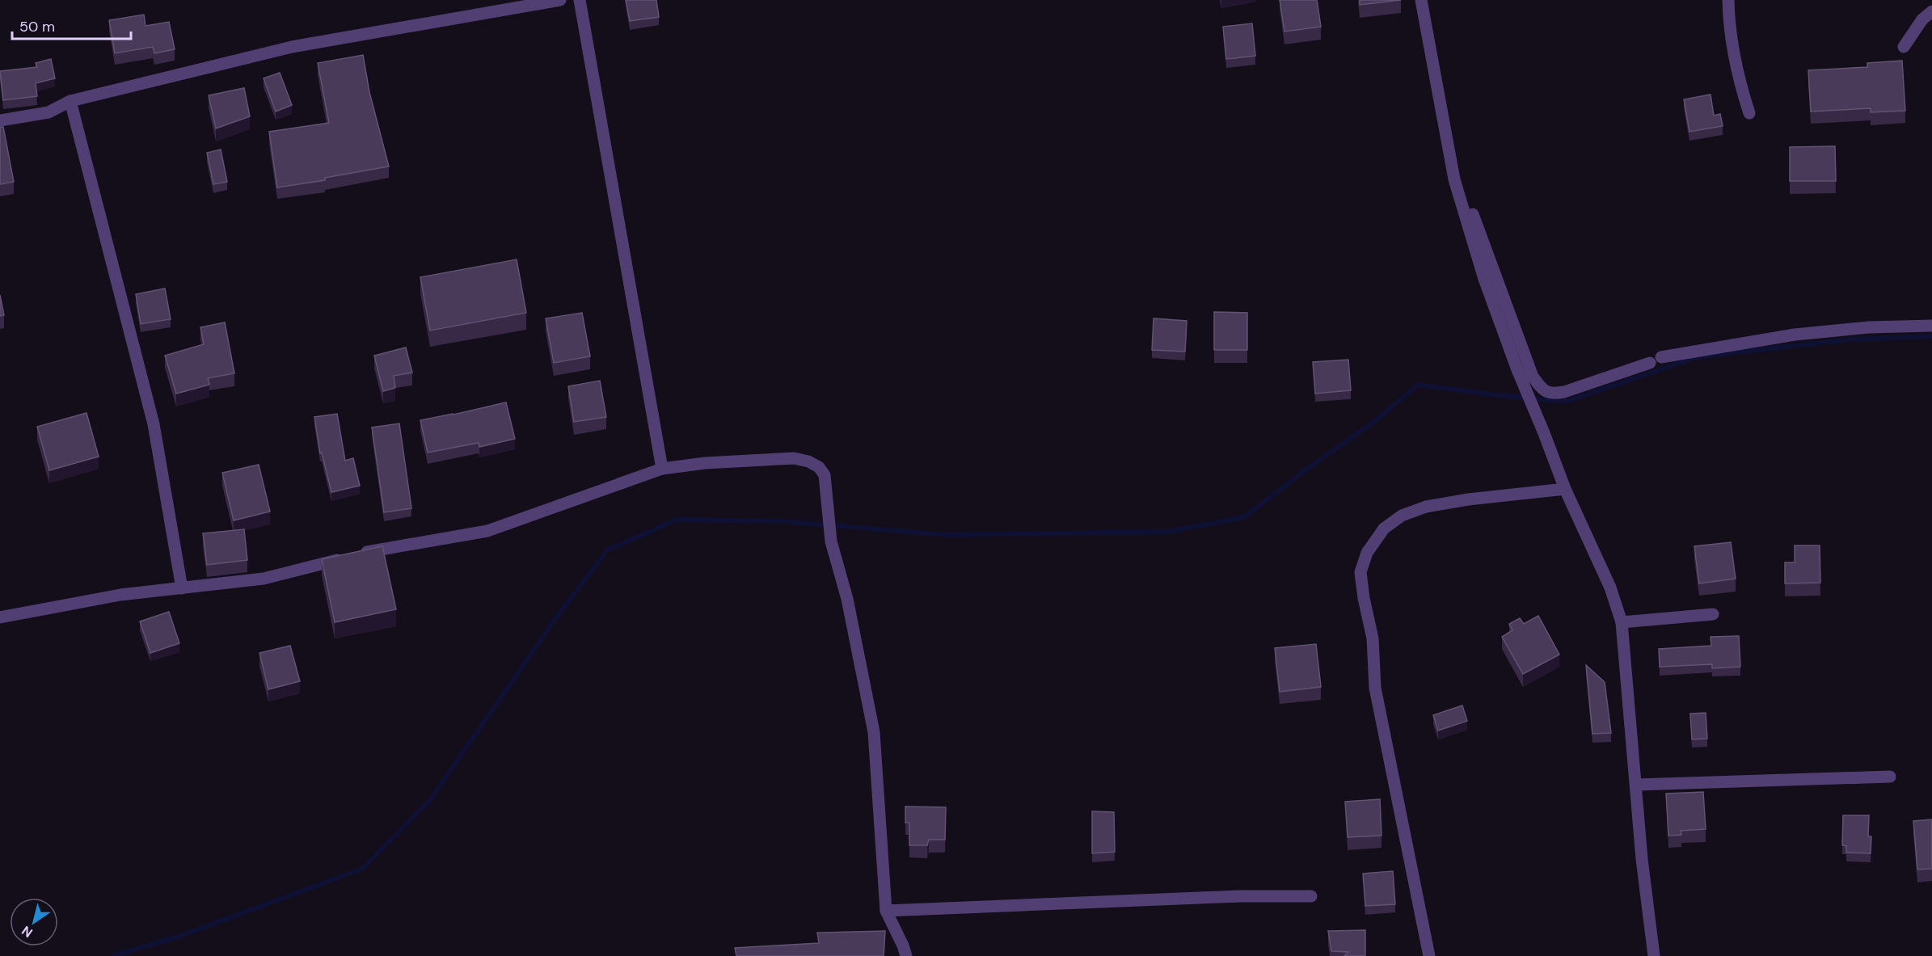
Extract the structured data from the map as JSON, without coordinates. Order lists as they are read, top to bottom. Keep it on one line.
{"scale_bar":"50 m","north":"bottom left"}
